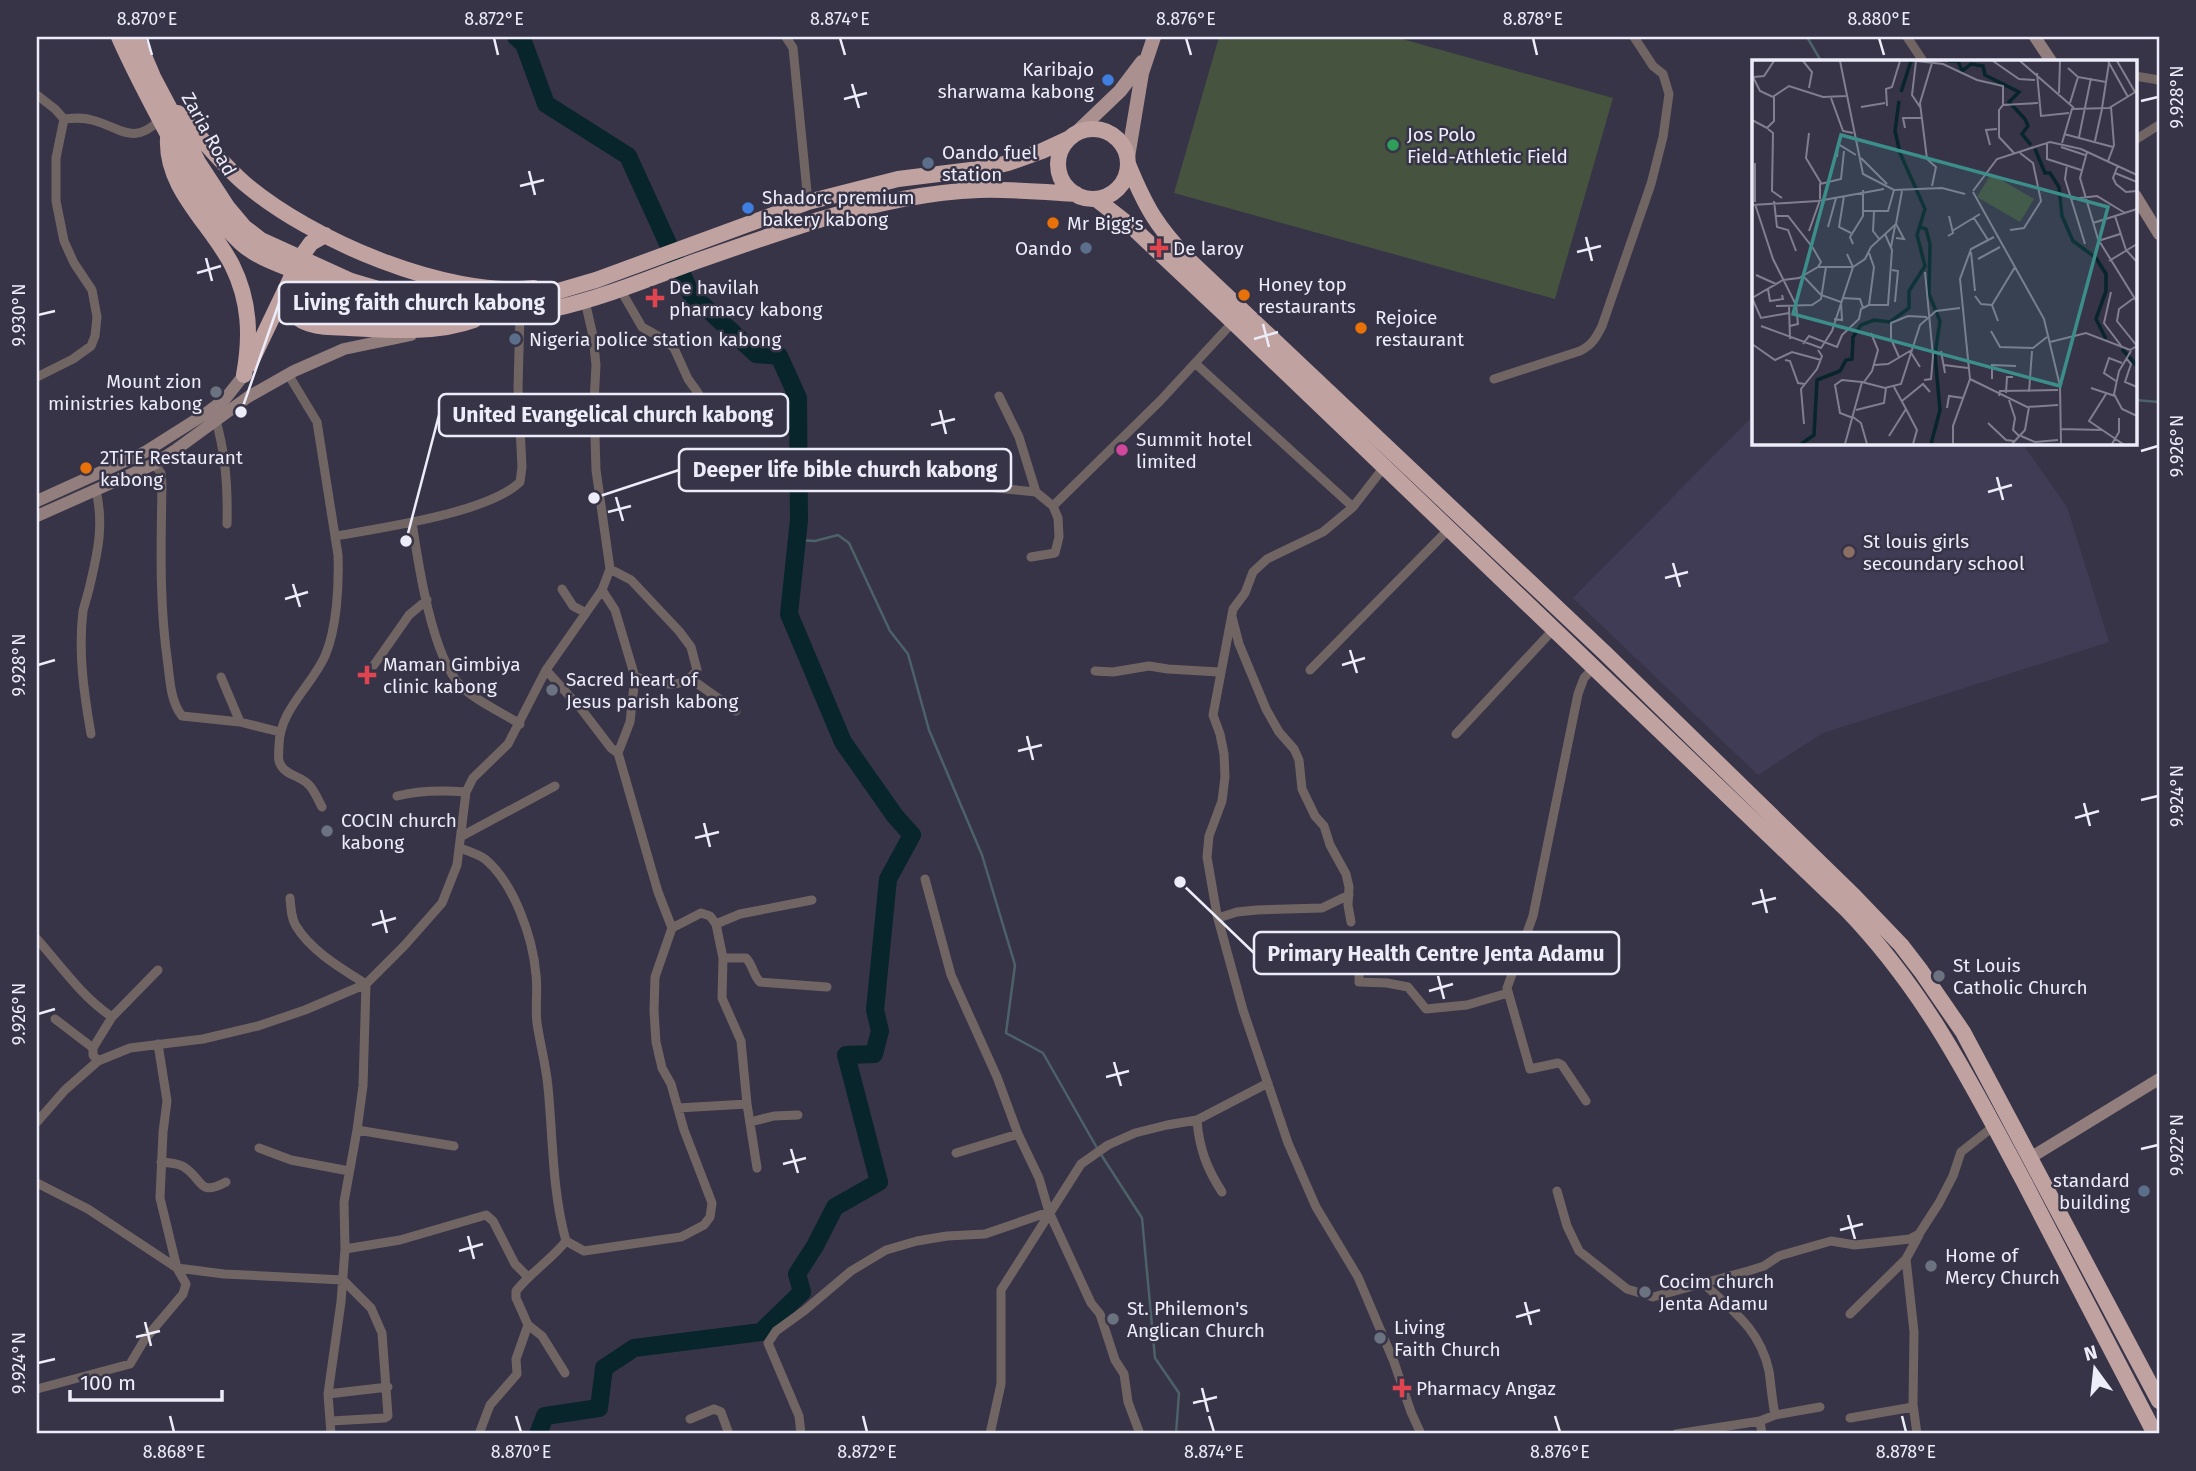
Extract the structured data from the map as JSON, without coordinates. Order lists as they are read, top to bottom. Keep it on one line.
{"streets":{"highway":["Zaria Road"]},"places":{"other":["Karibajo sharwama kabong","Jos Polo Field-Athletic Field","Oando fuel station","Shadorc premium bakery kabong","Mr Bigg's","Oando","Honey top restaurants","Rejoice restaurant","Nigeria police station kabong","Mount zion ministries kabong","Living faith church kabong","Summit hotel limited","2TiTE Restaurant kabong","Deeper life bible church kabong","United Evangelical church kabong","St louis girls secoundary school","Sacred heart of Jesus parish kabong","COCIN church kabong","Primary Health Centre Jenta Adamu","St Louis Catholic Church","standard building","Home of Mercy Church","Cocim church Jenta Adamu","St. Philemon's Anglican Church","Living Faith Church"],"health":["De laroy","De havilah pharmacy kabong","Maman Gimbiya clinic kabong","Pharmacy Angaz"]},"scale_bar":"100 m","north":"top","coordinates":["8.870°E","8.872°E","8.874°E","8.876°E","8.878°E","8.880°E","9.928°N","9.930°N","9.926°N","9.924°N","9.922°N","8.868°E"]}
